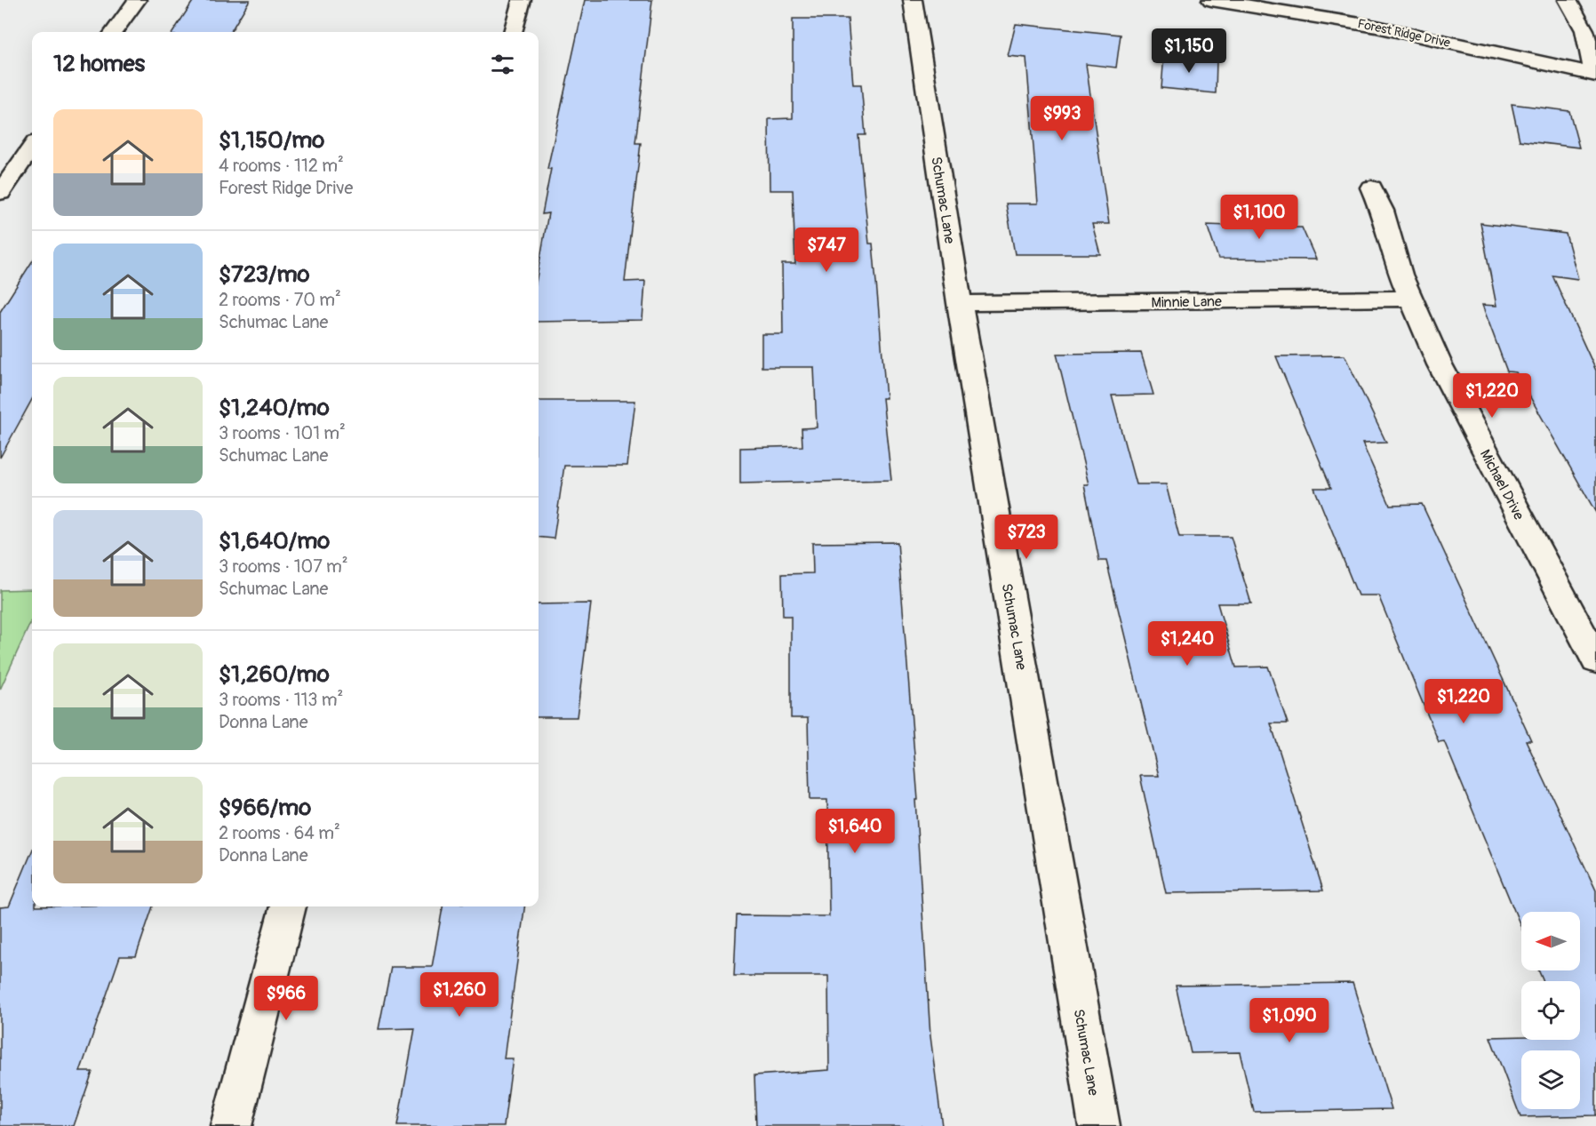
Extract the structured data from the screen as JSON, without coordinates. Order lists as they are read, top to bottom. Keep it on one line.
{"streets":{"street":["Forest Ridge Drive","Schumac Lane","Minnie Lane","Michael Drive"]},"crossings":[["Schumac Lane","Minnie Lane"],["Minnie Lane","Michael Drive"]],"north":"left","page":{"price":["$1,150","$993","$1,100","$747","$1,220","$723","$1,240","$1,220","$1,640","$1,260","$966","$1,090"],"heading":"12 homes","list":[{"name":"$1,150/mo","note":"4 rooms · 112 m² · Forest Ridge Drive"},{"name":"$723/mo","note":"2 rooms · 70 m² · Schumac Lane"},{"name":"$1,240/mo","note":"3 rooms · 101 m² · Schumac Lane"},{"name":"$1,640/mo","note":"3 rooms · 107 m² · Schumac Lane"},{"name":"$1,260/mo","note":"3 rooms · 113 m² · Donna Lane"},{"name":"$966/mo","note":"2 rooms · 64 m² · Donna Lane"}]}}
